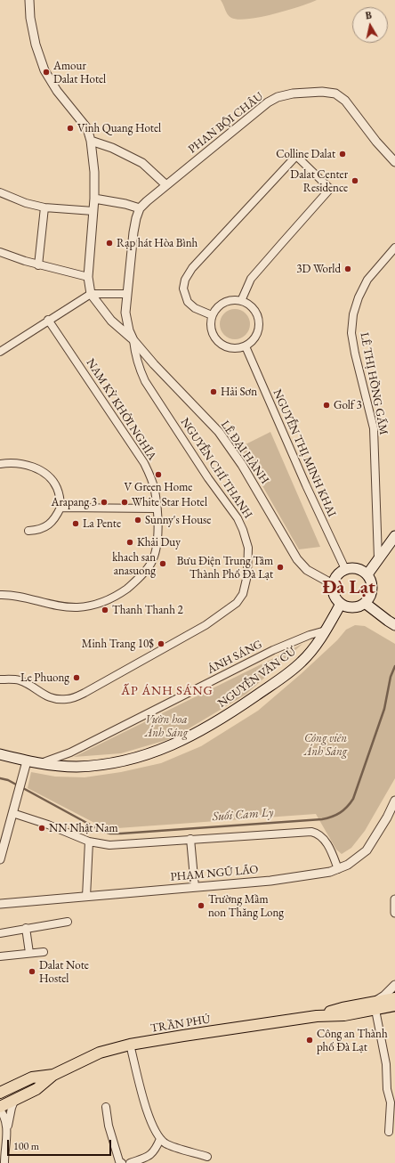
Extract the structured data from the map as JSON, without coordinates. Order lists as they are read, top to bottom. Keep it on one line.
{"streets":{"main road":["NGUYỄN VĂN CỪ","TRẦN PHÚ"],"street":["PHAN BỘI CHÂU","LÊ THỊ HỒNG GẤM","NAM KỲ KHỞI NGHĨA","LÊ ĐẠI HÀNH","NGUYỄN THỊ MINH KHAI","NGUYỄN CHÍ THANH","ÁNH SÁNG","PHẠM NGŨ LÃO"]},"crossings":[["PHAN BỘI CHÂU","LÊ ĐẠI HÀNH"],["LÊ ĐẠI HÀNH","NGUYỄN THỊ MINH KHAI"],["LÊ ĐẠI HÀNH","NGUYỄN CHÍ THANH"],["LÊ ĐẠI HÀNH","NGUYỄN VĂN CỪ"],["NGUYỄN THỊ MINH KHAI","NGUYỄN VĂN CỪ"],["ÁNH SÁNG","NGUYỄN VĂN CỪ"]],"districts":["Đà Lạt","ẤP ÁNH SÁNG"],"water":["Suối Cam Ly"],"parks":["Vườn hoa Ánh Sáng","Công viên Ánh Sáng"],"places":["Amour Dalat Hotel","Vinh Quang Hotel","Colline Dalat","Dalat Center Residence","Rạp hát Hòa Bình","3D World","Hải Sơn","Golf 3","V Green Home","Arapang 3","White Star Hotel","Sunny's House","La Pente","Khải Duy","khach san anasuong","Bưu Điện Trung Tâm Thành Phố Đà Lạt","Thanh Thanh 2","Minh Trang 10$","Le Phuong","NN Nhật Nam","Trường Mầm non Thăng Long","Dalat Note Hostel","Công an Thành phố Đà Lạt"],"scale_bar":"100 m","north":"top"}
